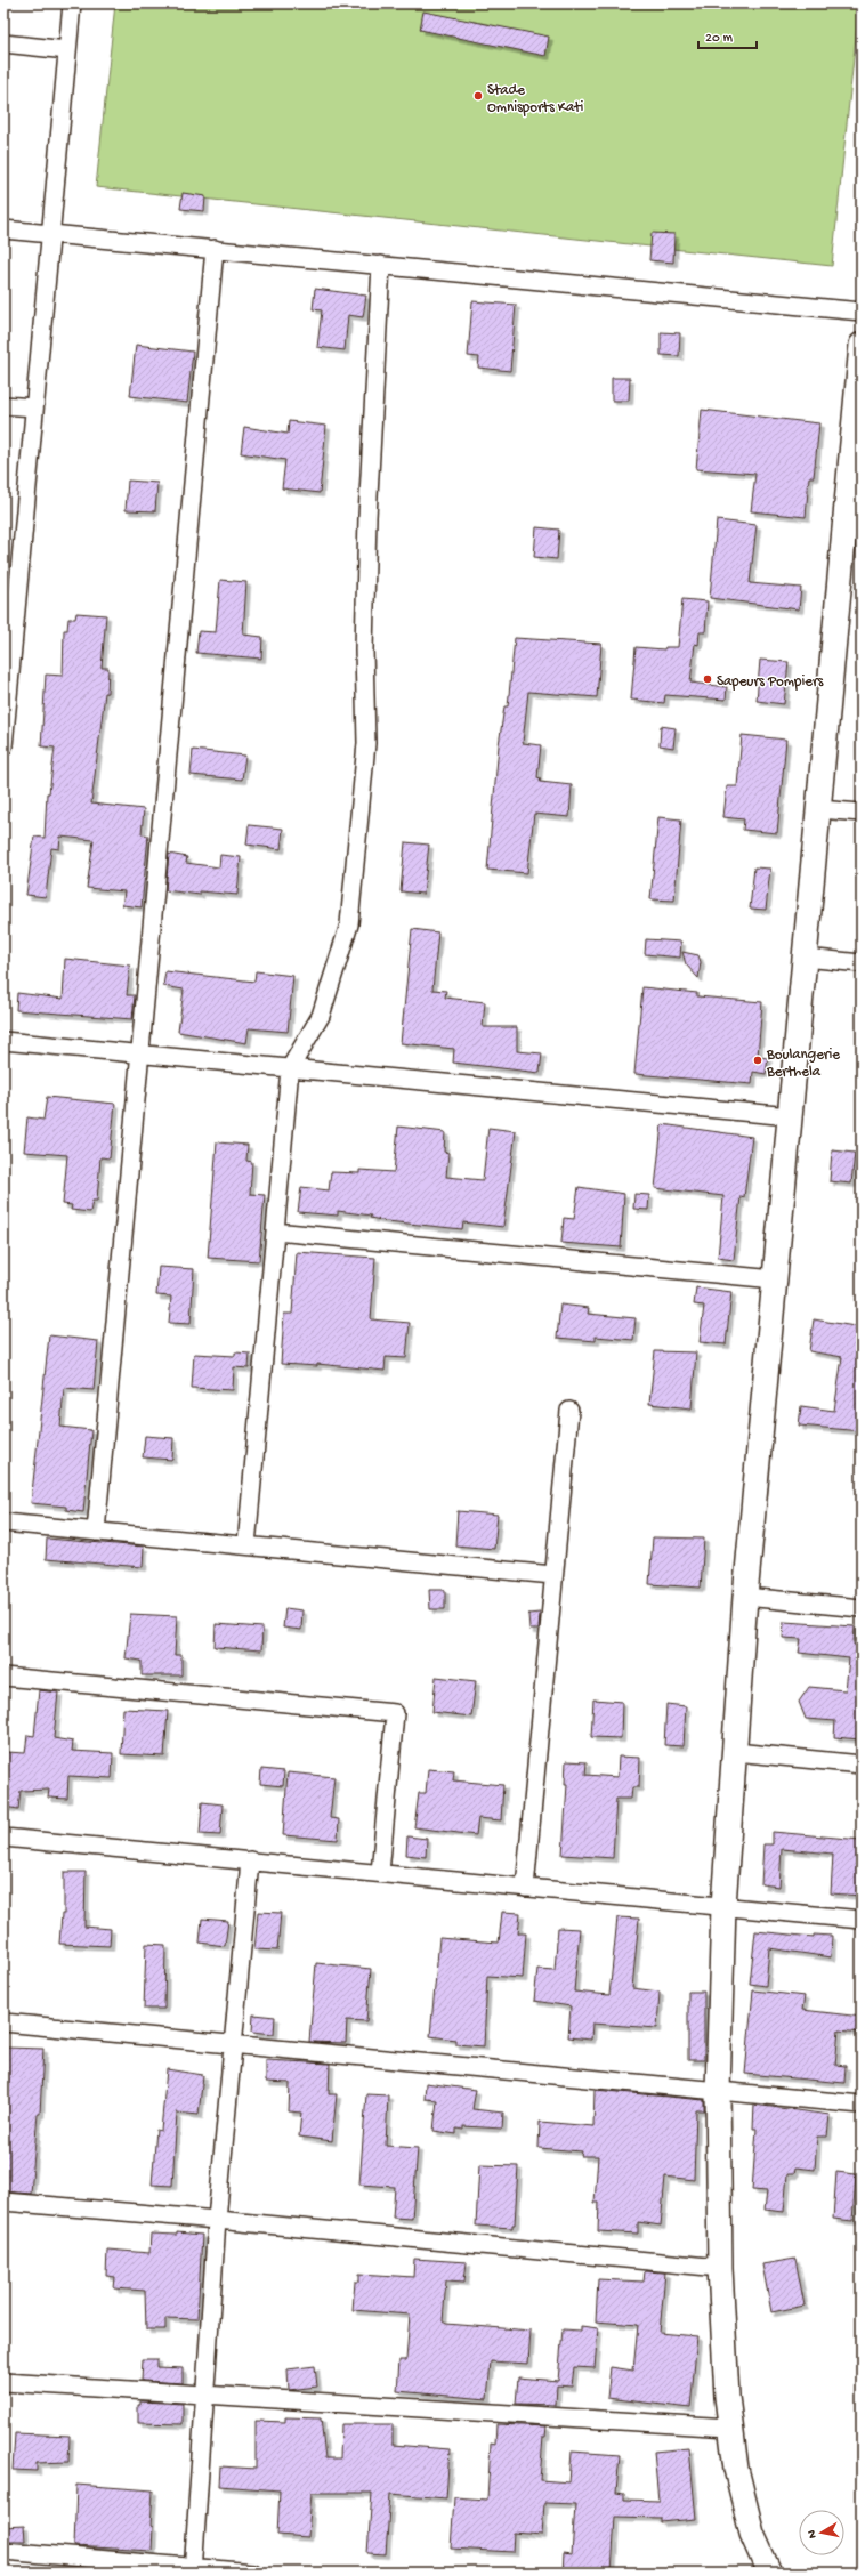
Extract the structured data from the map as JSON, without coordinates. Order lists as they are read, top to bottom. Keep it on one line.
{"places":["Stade Omnisports Kati","Sapeurs Pompiers","Boulangerie Berthela"],"scale_bar":"20 m","north":"left"}
